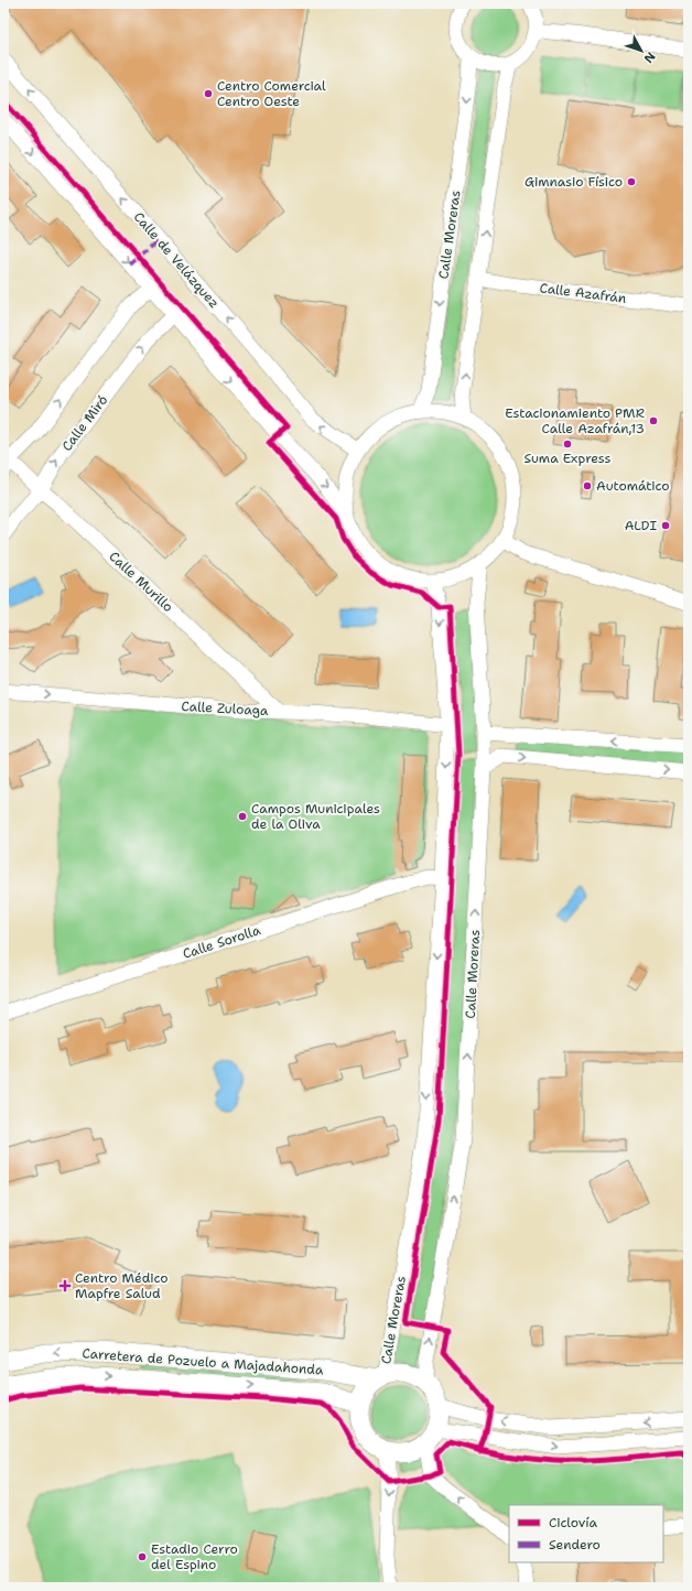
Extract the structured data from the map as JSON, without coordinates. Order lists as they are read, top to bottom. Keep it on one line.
{"streets":{"street":["Calle Moreras","Calle de Velázquez","Calle Azafrán","Calle Miró","Calle Murillo","Calle Zuloaga","Calle Sorolla","Carretera de Pozuelo a Majadahonda"]},"crossings":[["Calle Moreras","Calle Zuloaga"],["Calle Moreras","Calle Sorolla"],["Calle Moreras","Carretera de Pozuelo a Majadahonda"],["Calle Miró","Calle Murillo"],["Calle Murillo","Calle Zuloaga"]],"one_way":["Calle Zuloaga"],"places":{"other":["Centro Comercial Centro Oeste","Gimnasio Físico","Estacionamiento PMR Calle Azafrán,13","Suma Express","Automático","ALDI","Campos Municipales de la Oliva","Estadio Cerro del Espino"],"health":["Centro Médico Mapfre Salud"]},"legend":["Ciclovía","Sendero"],"north":"bottom right"}
